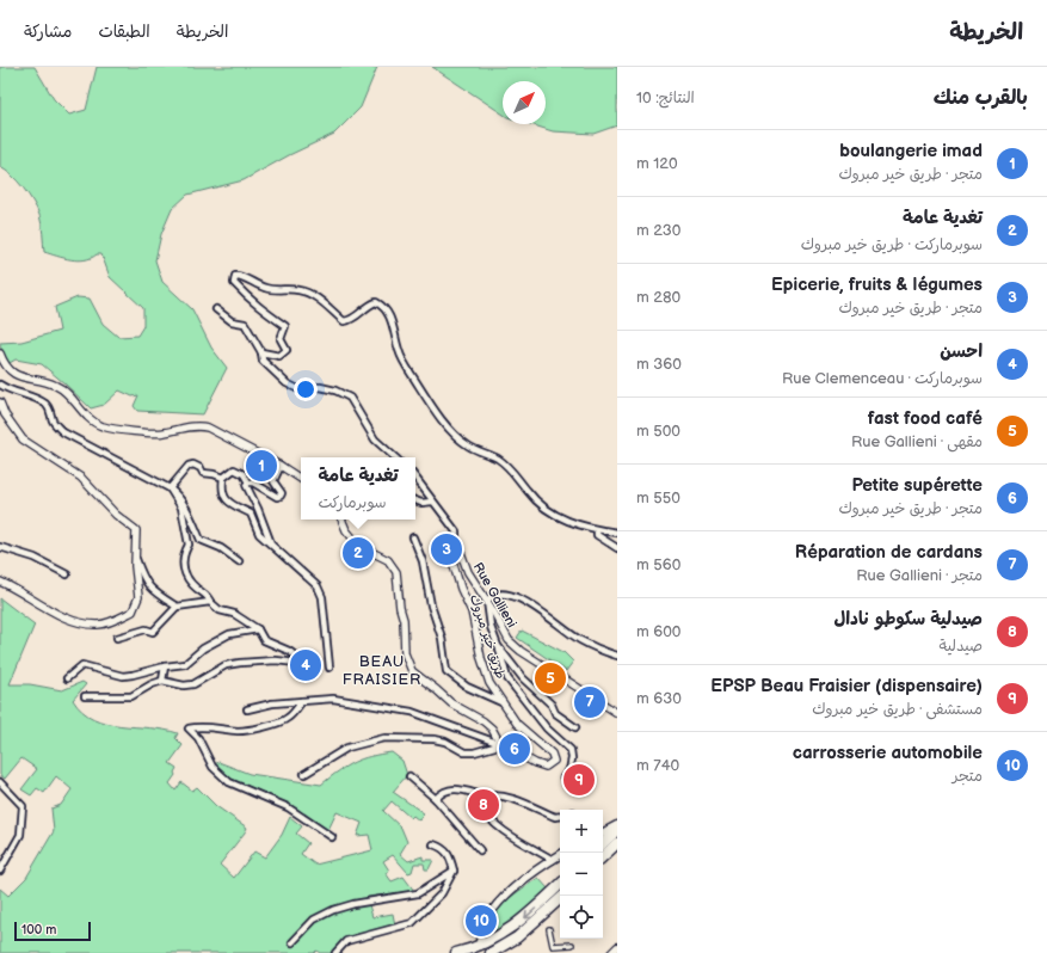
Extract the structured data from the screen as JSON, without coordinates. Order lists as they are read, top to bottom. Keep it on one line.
{"streets":{"street":["Rue Gallieni","طريق خير مبروك"]},"crossings":[["Rue Gallieni","طريق خير مبروك"]],"districts":["BEAU FRAISIER"],"scale_bar":"100 m","north":"top right","page":{"header":"الخريطة","nav":["الخريطة","الطبقات","مشاركة"],"heading":["بالقرب منك","النتائج: 10"],"list":[{"mark":"1","name":"boulangerie imad","note":"متجر · طريق خير مبروك","value":"120 m"},{"mark":"2","name":"تغدية عامة","note":"سوبرماركت · طريق خير مبروك","value":"230 m"},{"mark":"3","name":"Epicerie, fruits & légumes","note":"متجر · طريق خير مبروك","value":"280 m"},{"mark":"4","name":"احسن","note":"سوبرماركت · Rue Clemenceau","value":"360 m"},{"mark":"5","name":"fast food café","note":"مقهى · Rue Gallieni","value":"500 m"},{"mark":"6","name":"Petite supérette","note":"متجر · طريق خير مبروك","value":"550 m"},{"mark":"7","name":"Réparation de cardans","note":"متجر · Rue Gallieni","value":"560 m"},{"mark":"8","name":"صيدلية سكوطو نادال","note":"صيدلية","value":"600 m"},{"mark":"9","name":"EPSP Beau Fraisier (dispensaire)","note":"مستشفى · طريق خير مبروك","value":"630 m"},{"mark":"10","name":"carrosserie automobile","note":"متجر","value":"740 m"}],"pins":["1","3","2","4","5","7","6","9","8","10"],"popup":["تغدية عامة","سوبرماركت"],"map_buttons":["+","−"],"scale":"100 m"}}
